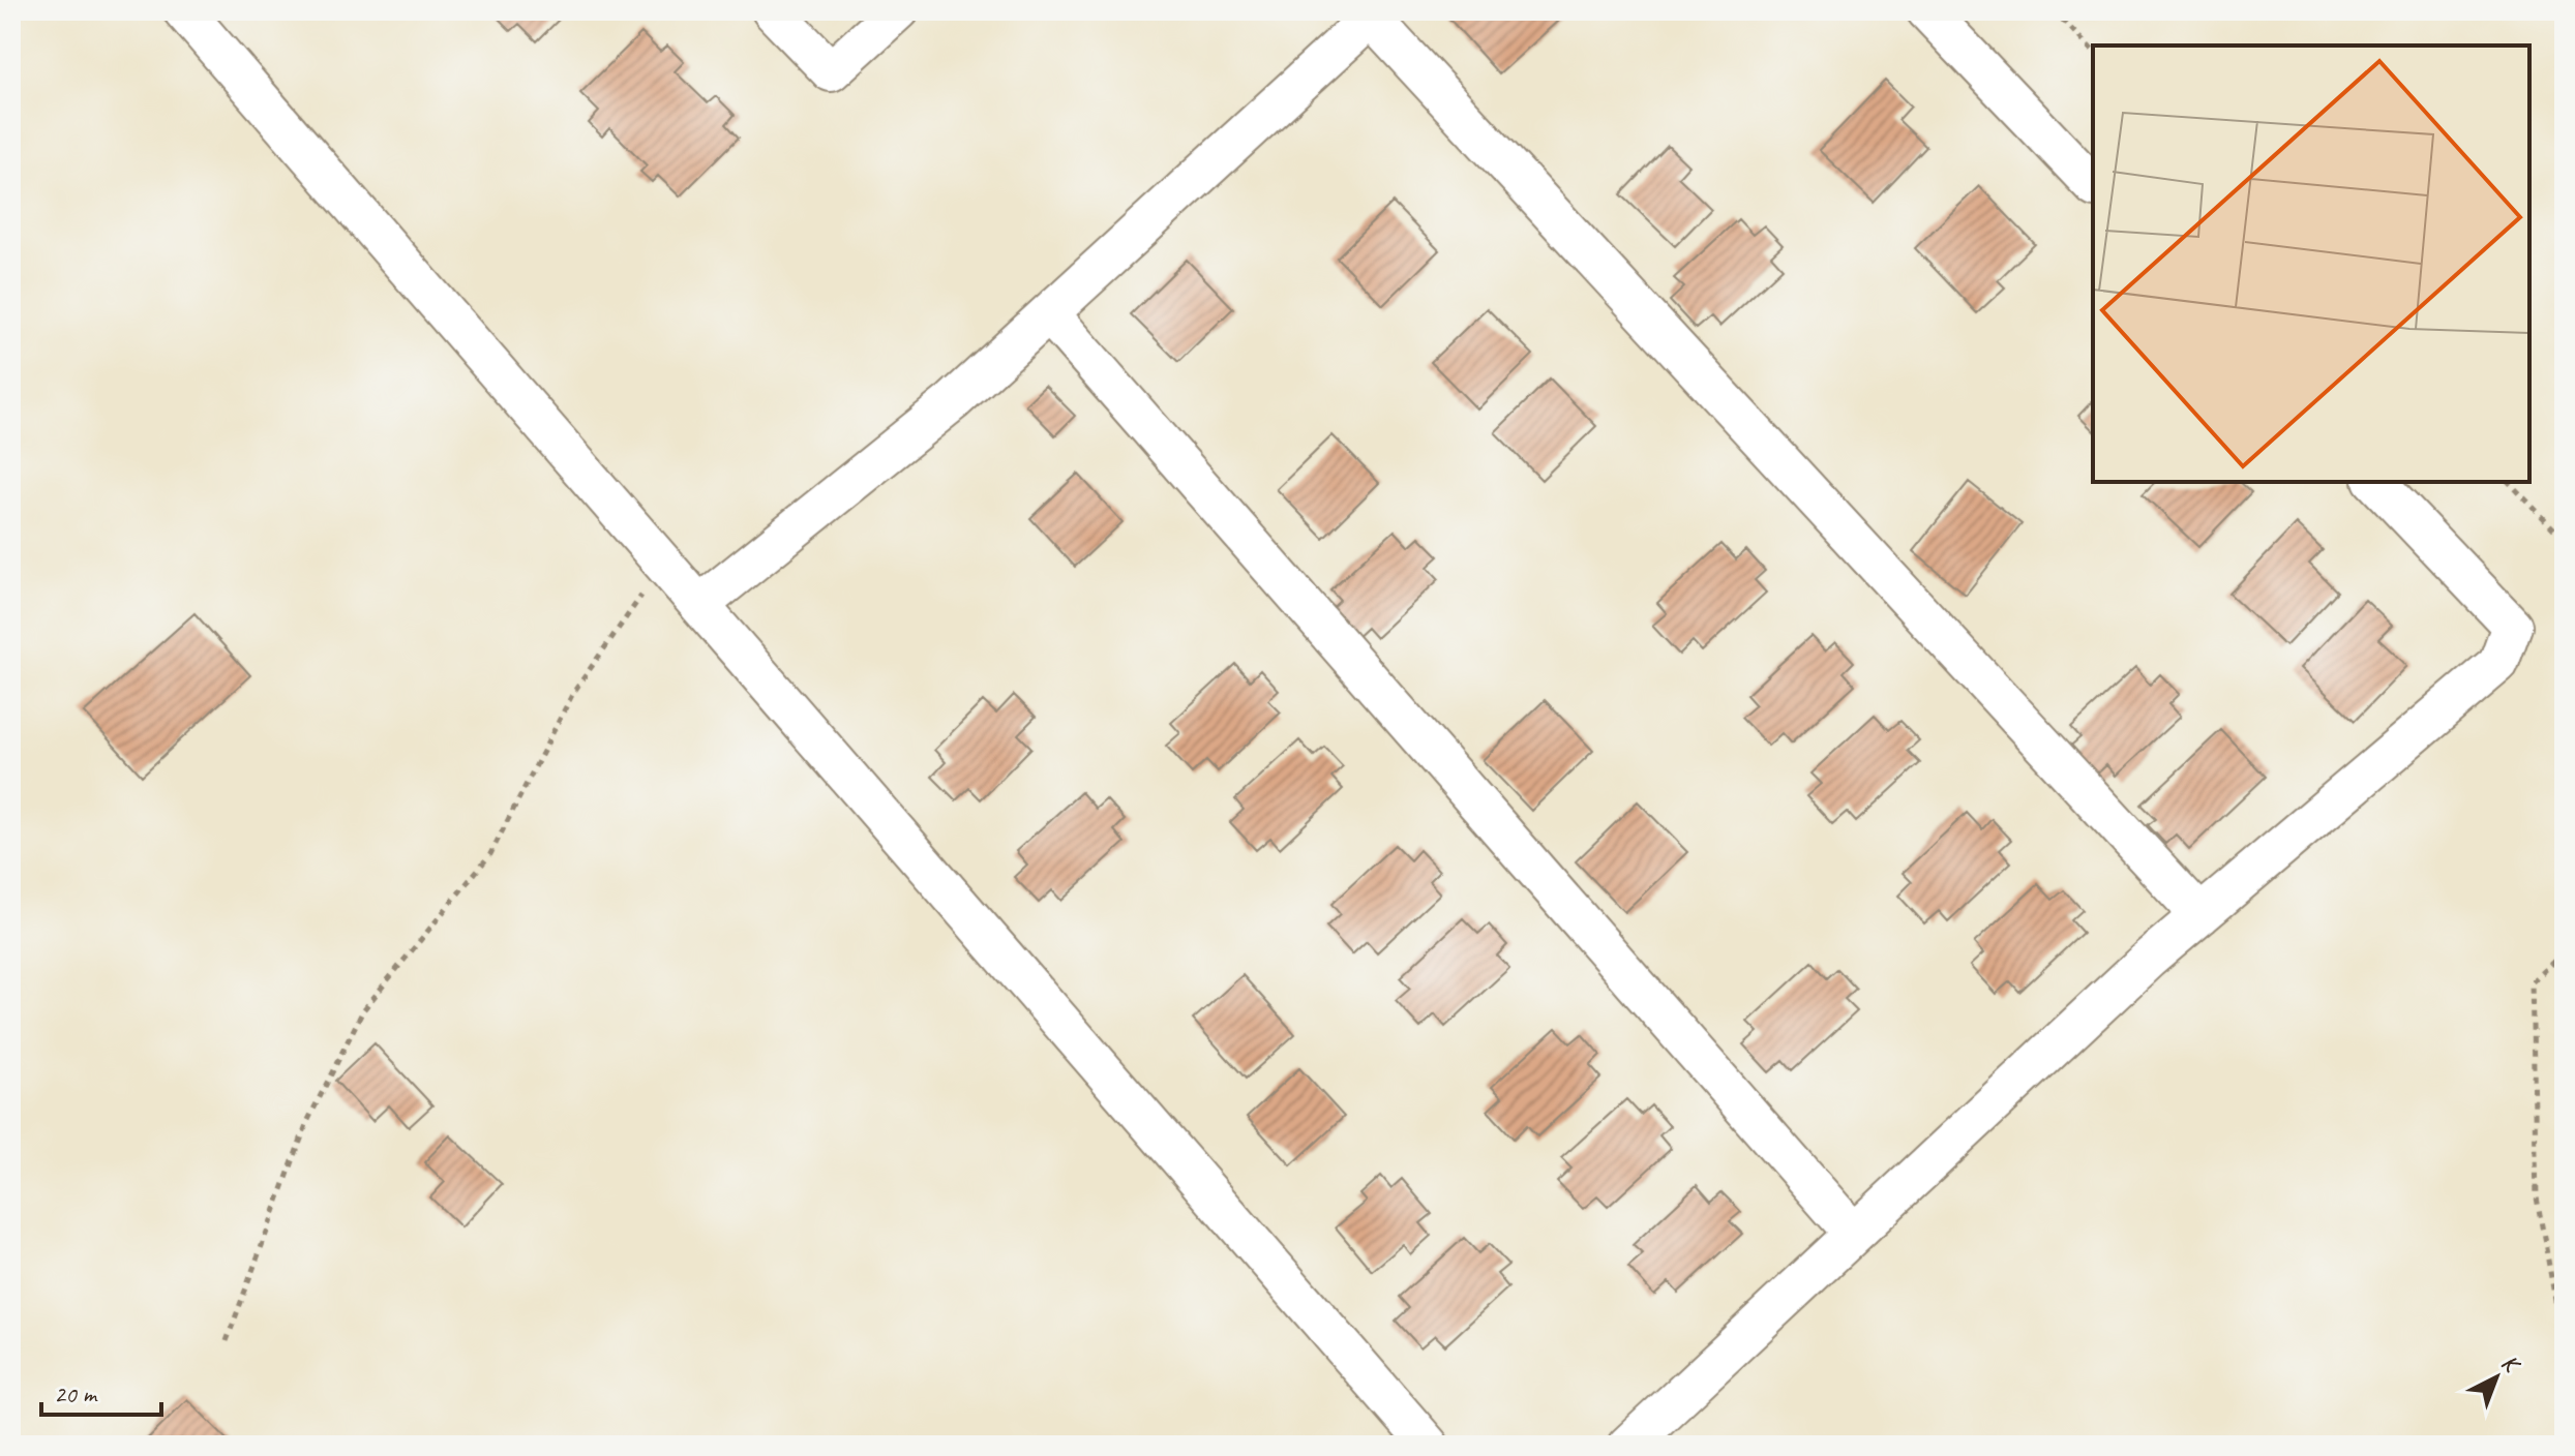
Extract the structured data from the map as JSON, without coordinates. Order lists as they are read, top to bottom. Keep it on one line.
{"scale_bar":"20 m","north":"top right"}
